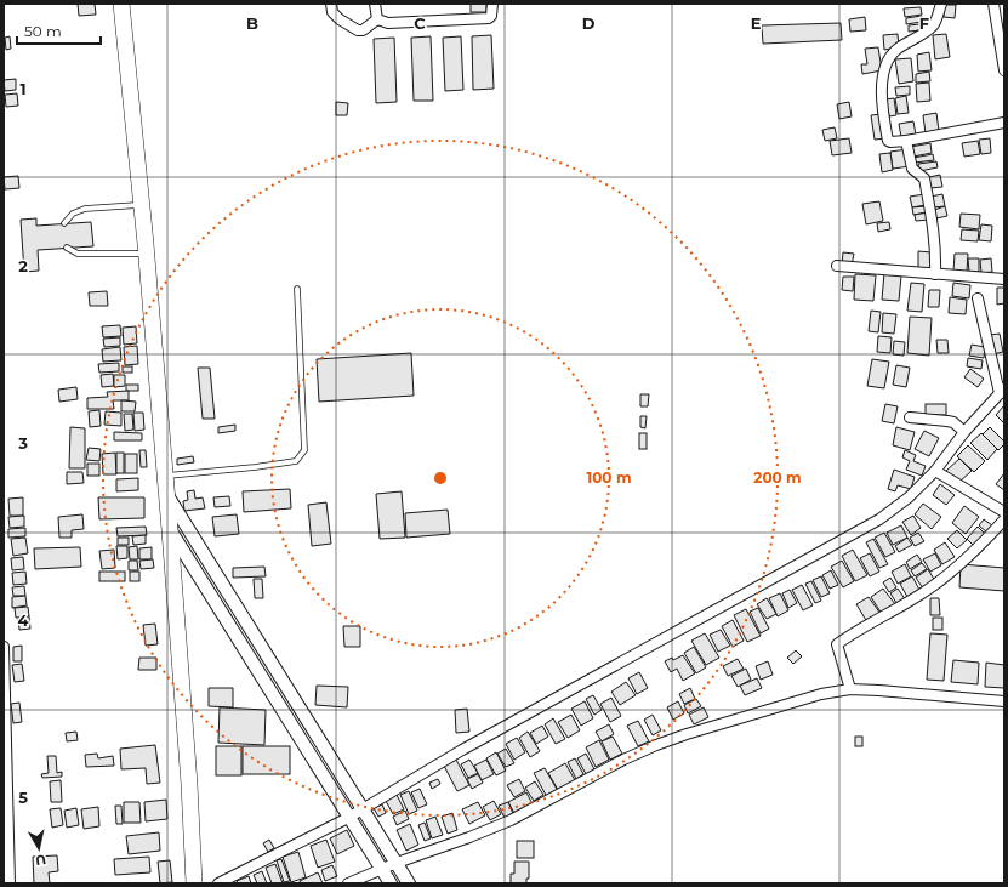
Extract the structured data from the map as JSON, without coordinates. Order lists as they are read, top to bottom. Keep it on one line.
{"scale_bar":"50 m","north":"bottom","grid":{"columns":["B","C","D","E","F"],"rows":["1","2","3","4","5"]},"rings":["100 m","200 m"]}
